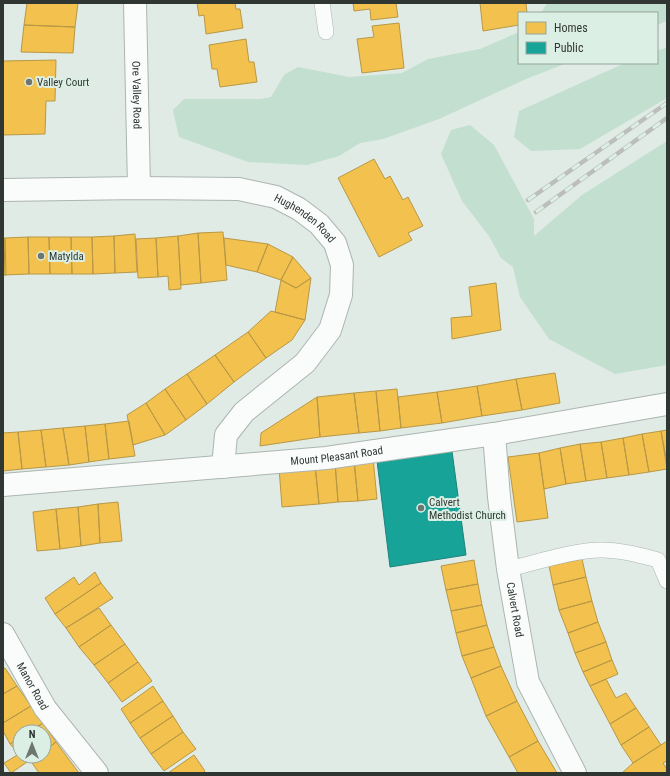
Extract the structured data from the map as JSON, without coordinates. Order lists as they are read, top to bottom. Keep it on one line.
{"streets":{"street":["Ore Valley Road","Hughenden Road","Mount Pleasant Road","Calvert Road","Manor Road"]},"crossings":[["Ore Valley Road","Hughenden Road"],["Hughenden Road","Mount Pleasant Road"],["Mount Pleasant Road","Calvert Road"]],"places":["Valley Court","Matylda","Calvert Methodist Church"],"legend":["Homes","Public"],"north":"top"}
